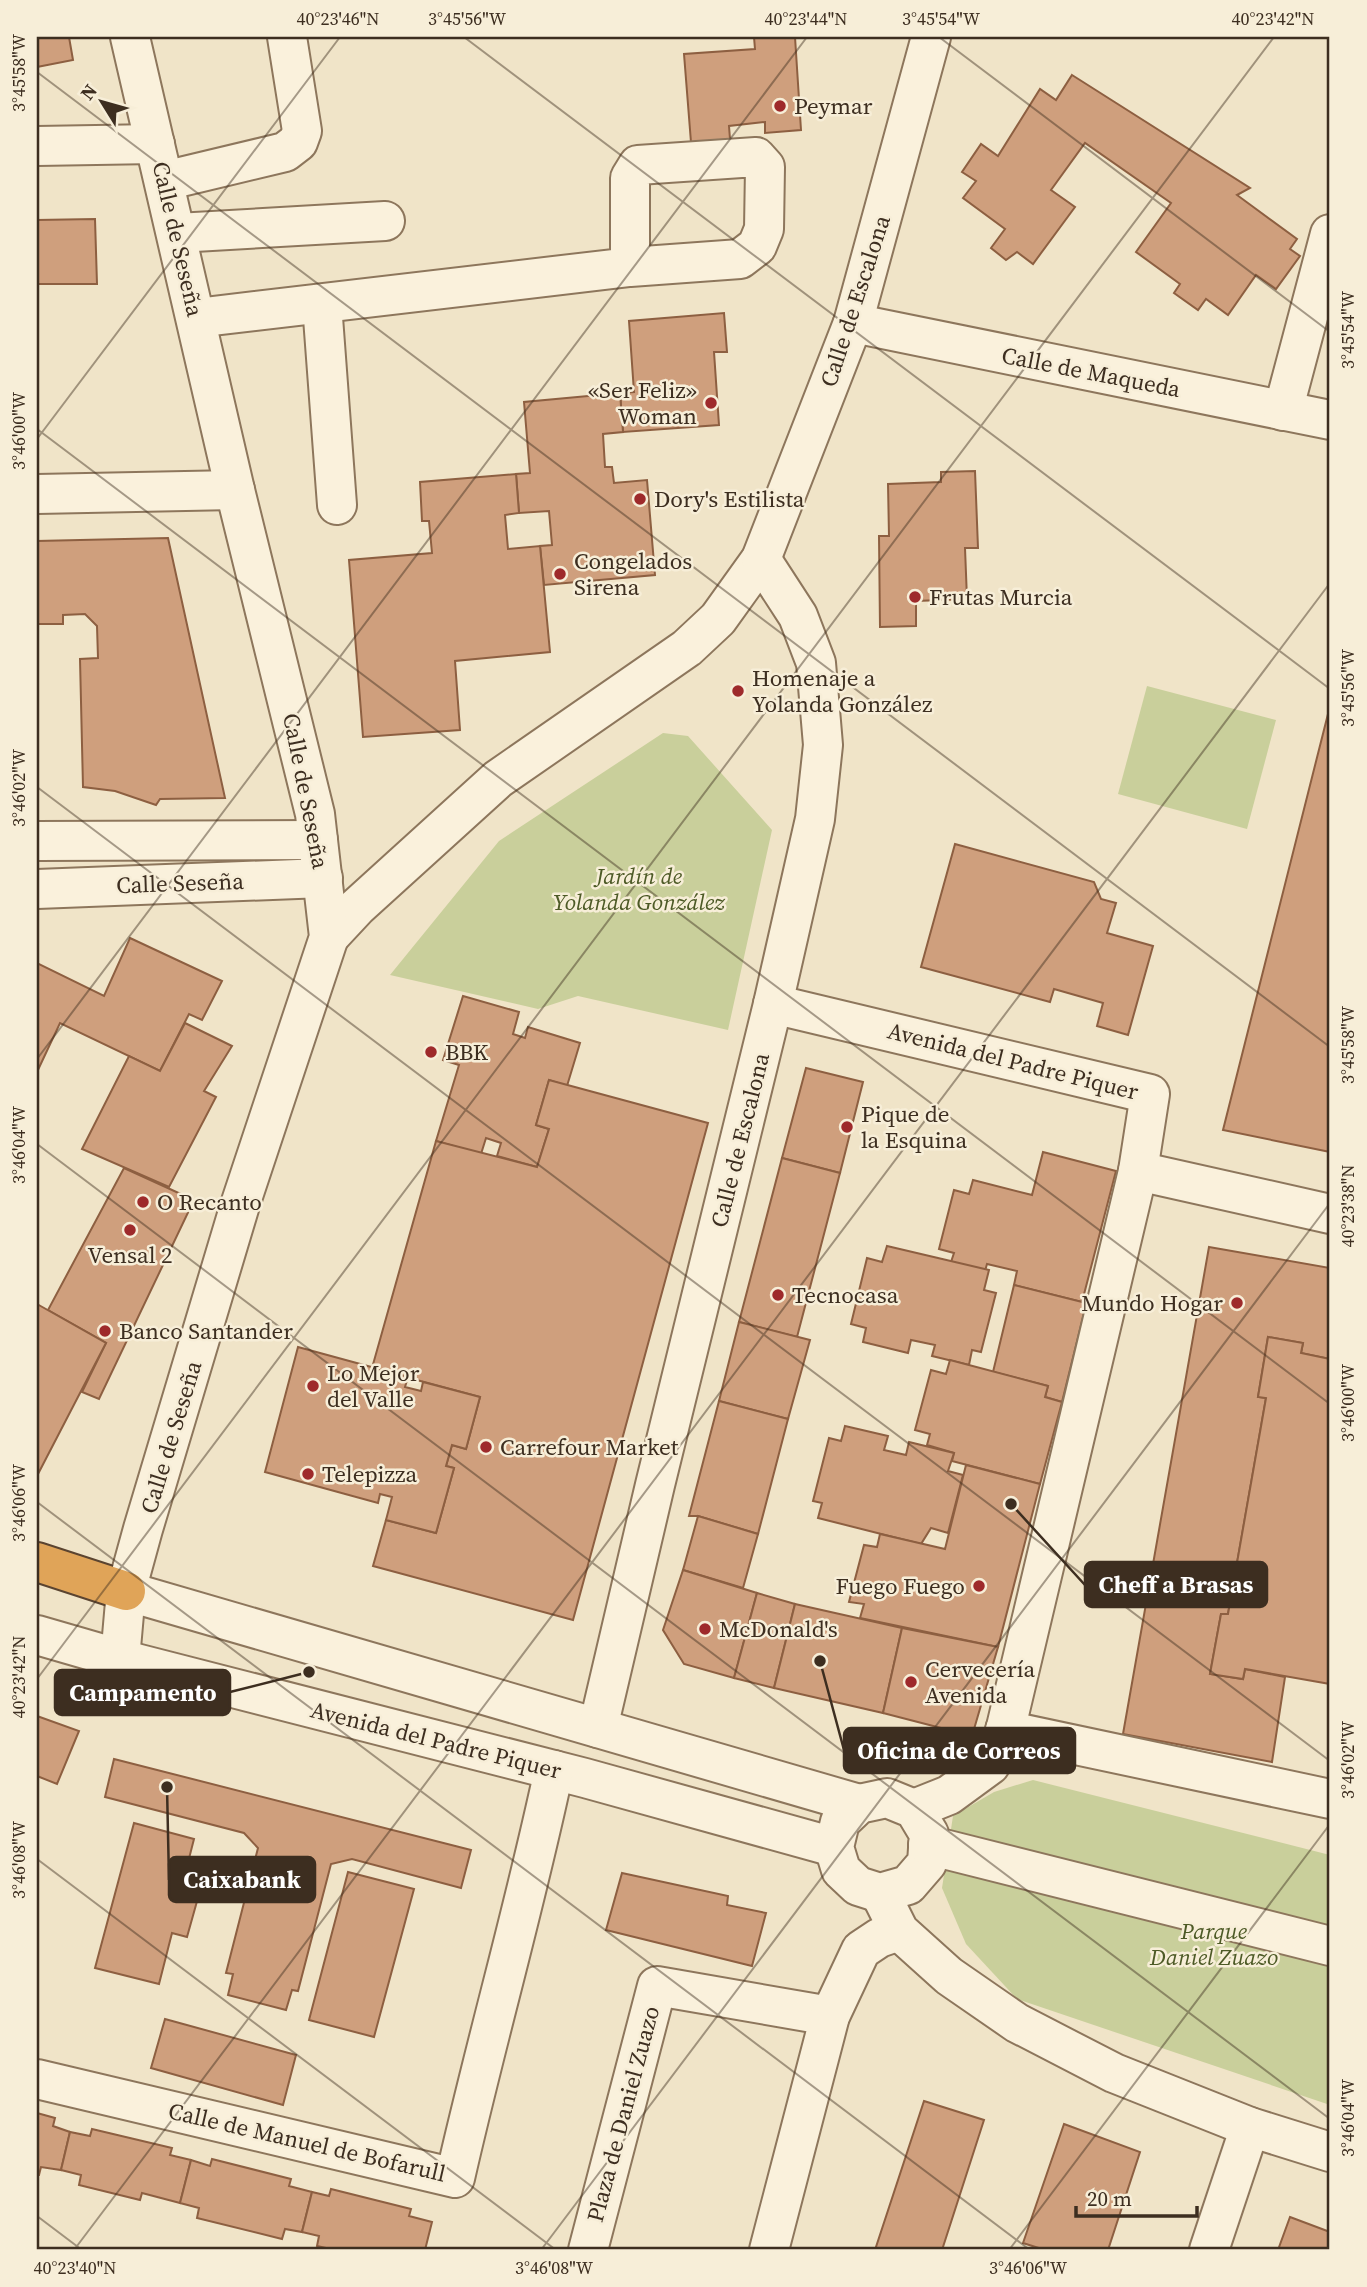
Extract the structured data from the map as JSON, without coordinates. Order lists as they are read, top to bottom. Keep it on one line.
{"streets":{"street":["Calle de Seseña","Calle de Escalona","Calle de Maqueda","Calle Seseña","Avenida del Padre Piquer","Plaza de Daniel Zuazo","Calle de Manuel de Bofarull"]},"crossings":[["Calle de Seseña","Calle de Escalona"],["Calle de Seseña","Calle Seseña"],["Calle de Seseña","Avenida del Padre Piquer"],["Calle de Escalona","Calle de Maqueda"],["Calle de Escalona","Avenida del Padre Piquer"],["Avenida del Padre Piquer","Calle de Manuel de Bofarull"]],"parks":["Jardín de Yolanda González","Parque Daniel Zuazo"],"places":["Peymar","«Ser Feliz» Woman","Dory's Estilista","Congelados Sirena","Frutas Murcia","Homenaje a Yolanda González","BBK","Pique de la Esquina","O Recanto","Vensal 2","Tecnocasa","Mundo Hogar","Banco Santander","Lo Mejor del Valle","Carrefour Market","Telepizza","Cheff a Brasas","Fuego Fuego","McDonald's","Oficina de Correos","Campamento","Cervecería Avenida","Caixabank"],"scale_bar":"20 m","north":"top left","coordinates":["40°23'46\"N","3°45'56\"W","40°23'44\"N","3°45'54\"W","40°23'42\"N","3°45'58\"W","3°46'00\"W","3°46'02\"W","3°46'04\"W","40°23'38\"N","3°46'06\"W","3°46'08\"W","40°23'40\"N"]}
